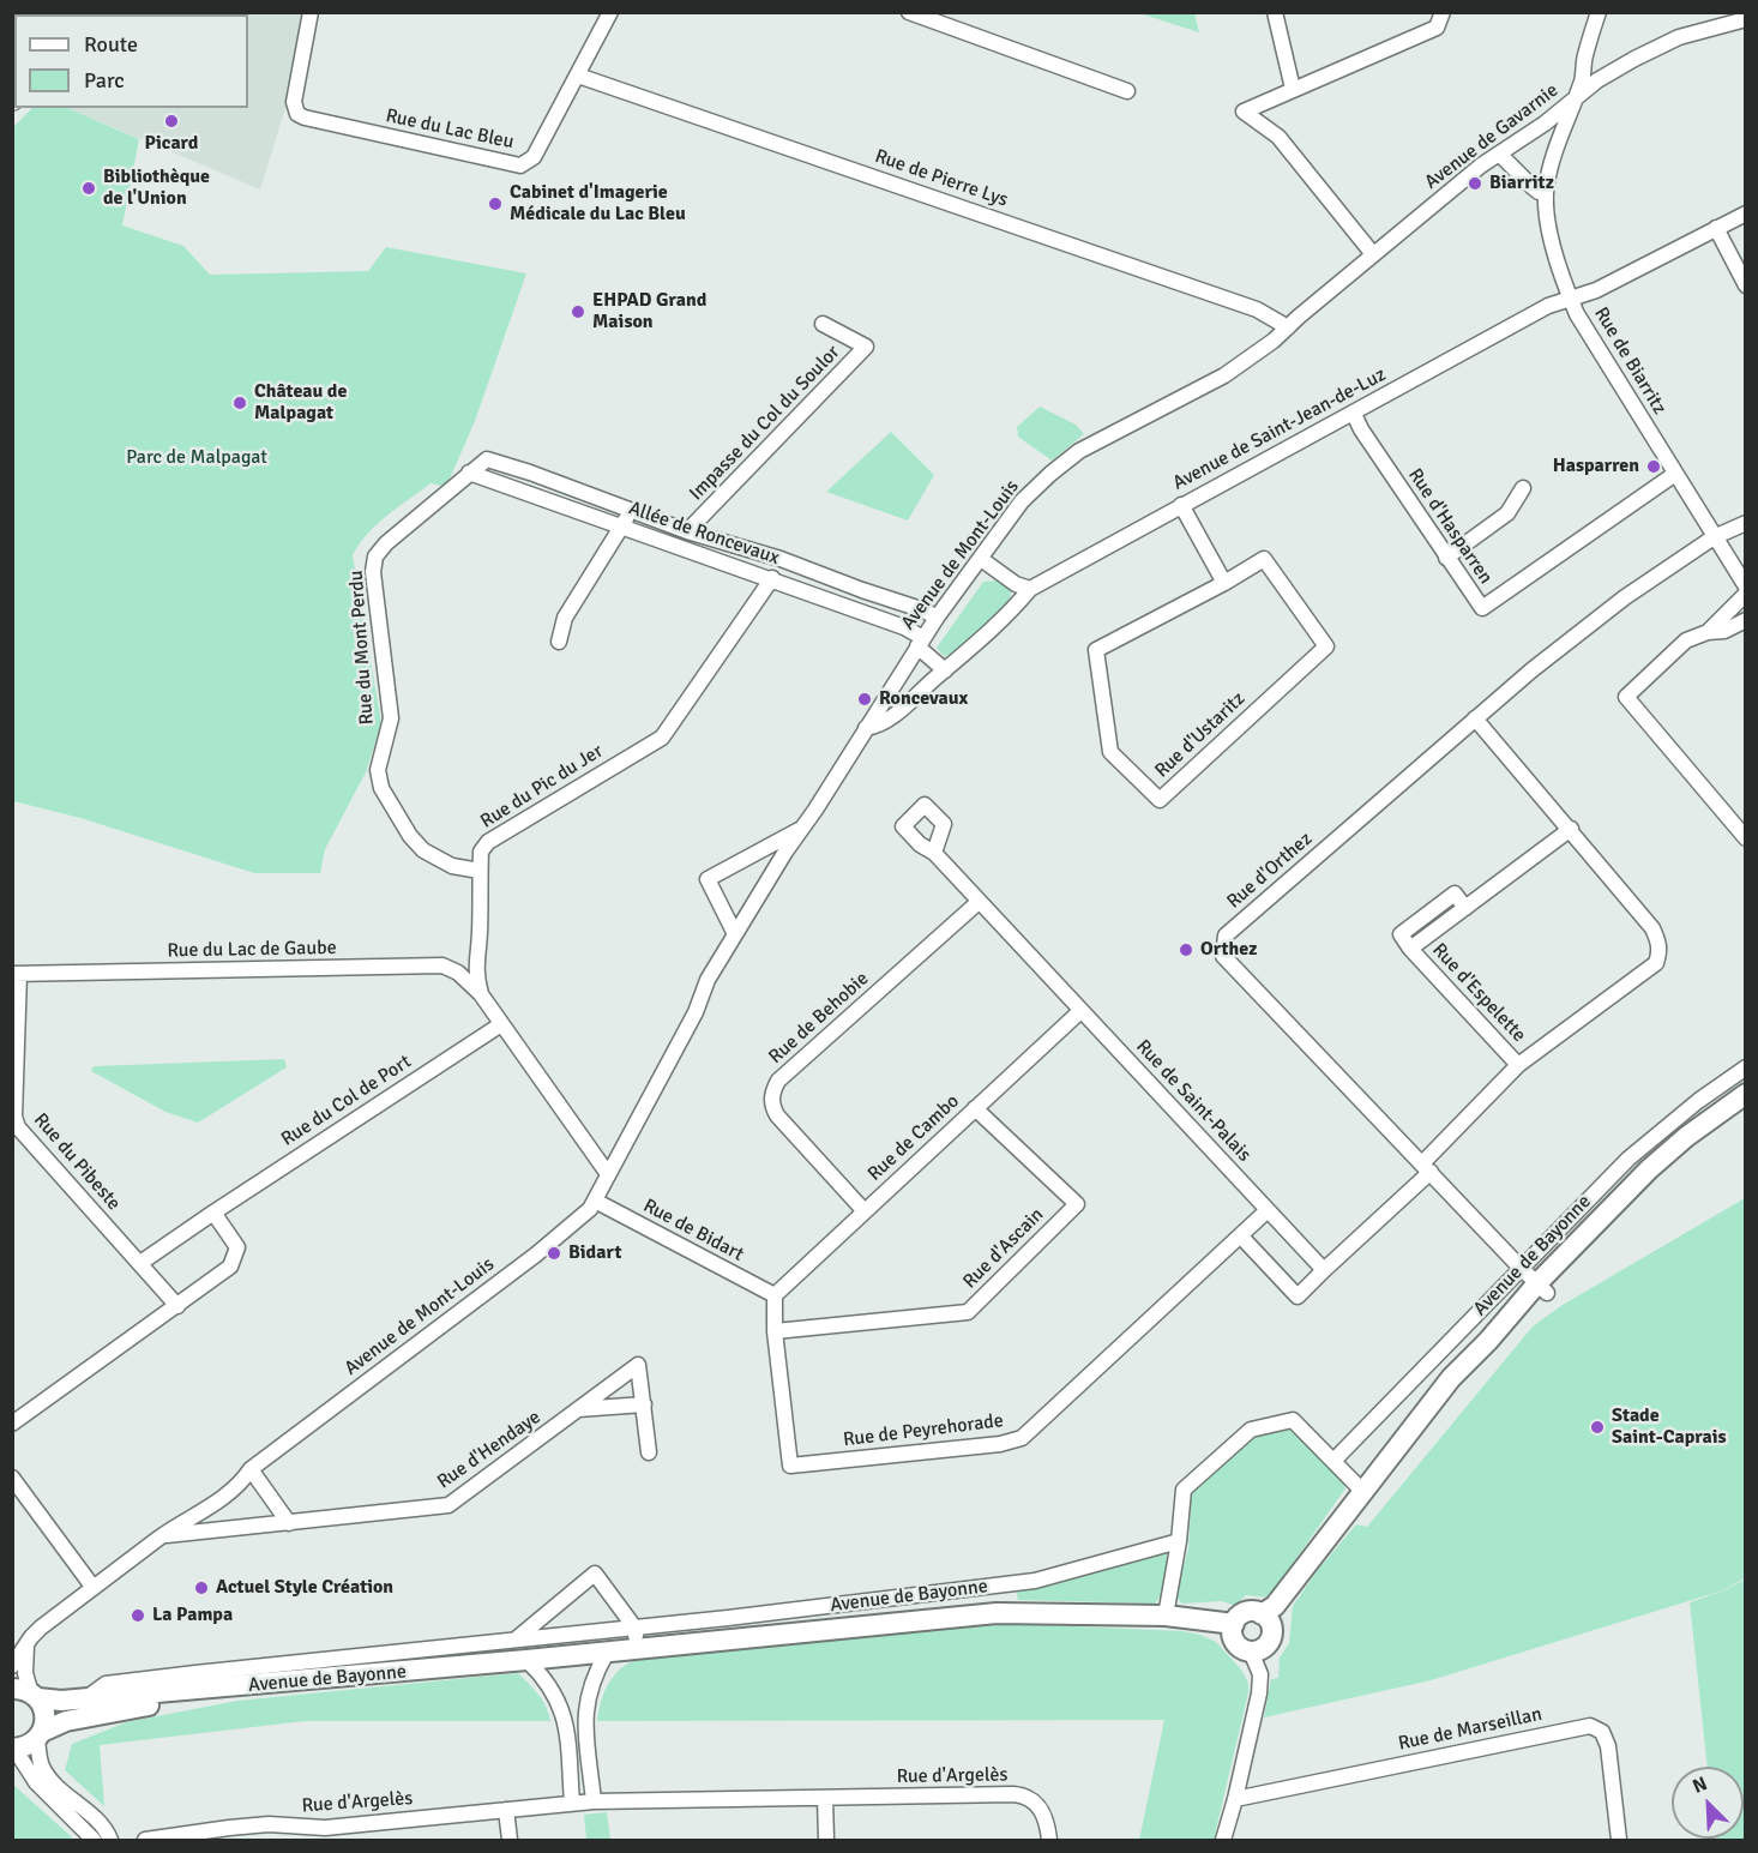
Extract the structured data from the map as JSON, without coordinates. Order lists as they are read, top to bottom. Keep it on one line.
{"streets":{"street":["Rue du Lac Bleu","Avenue de Gavarnie","Rue de Pierre Lys","Rue de Biarritz","Impasse du Col du Soulor","Avenue de Saint-Jean-de-Luz","Rue d'Hasparren","Allée de Roncevaux","Avenue de Mont-Louis","Rue du Mont Perdu","Rue d'Ustaritz","Rue du Pic du Jer","Rue d'Orthez","Rue du Lac de Gaube","Rue d'Espelette","Rue de Behobie","Rue du Col de Port","Rue de Saint-Palais","Rue de Cambo","Rue du Pibeste","Rue de Bidart","Rue d'Ascain","Avenue de Bayonne","Rue de Peyrehorade","Rue d'Hendaye","Rue de Marseillan","Rue d'Argelès"]},"crossings":[["Rue du Lac Bleu","Rue de Pierre Lys"],["Avenue de Gavarnie","Rue de Pierre Lys"],["Avenue de Gavarnie","Rue de Biarritz"],["Avenue de Gavarnie","Avenue de Mont-Louis"],["Rue de Pierre Lys","Avenue de Mont-Louis"],["Rue de Biarritz","Avenue de Saint-Jean-de-Luz"],["Rue de Biarritz","Rue d'Hasparren"],["Rue de Biarritz","Rue d'Orthez"],["Impasse du Col du Soulor","Allée de Roncevaux"],["Avenue de Saint-Jean-de-Luz","Rue d'Hasparren"],["Avenue de Saint-Jean-de-Luz","Allée de Roncevaux"],["Avenue de Saint-Jean-de-Luz","Avenue de Mont-Louis"],["Allée de Roncevaux","Avenue de Mont-Louis"],["Allée de Roncevaux","Rue du Mont Perdu"],["Allée de Roncevaux","Rue du Pic du Jer"],["Avenue de Mont-Louis","Rue du Pic du Jer"],["Avenue de Mont-Louis","Rue de Bidart"],["Avenue de Mont-Louis","Rue d'Hendaye"],["Rue du Mont Perdu","Rue du Pic du Jer"],["Rue du Pic du Jer","Rue du Lac de Gaube"],["Rue du Pic du Jer","Rue du Col de Port"],["Rue d'Orthez","Avenue de Bayonne"],["Rue du Lac de Gaube","Rue du Pibeste"],["Rue de Behobie","Rue de Saint-Palais"],["Rue de Behobie","Rue de Cambo"],["Rue du Col de Port","Rue du Pibeste"],["Rue de Saint-Palais","Rue de Cambo"],["Rue de Saint-Palais","Rue de Peyrehorade"],["Rue de Cambo","Rue de Bidart"],["Rue de Cambo","Rue d'Ascain"],["Rue de Cambo","Rue de Peyrehorade"],["Rue de Bidart","Rue de Peyrehorade"],["Rue d'Ascain","Rue de Peyrehorade"]],"parks":["Parc de Malpagat"],"places":["Picard","Biarritz","Bibliothèque de l'Union","Cabinet d'Imagerie Médicale du Lac Bleu","EHPAD Grand Maison","Château de Malpagat","Hasparren","Roncevaux","Orthez","Bidart","Stade Saint-Caprais","Actuel Style Création","La Pampa"],"legend":["Route","Parc"],"north":"top left"}
